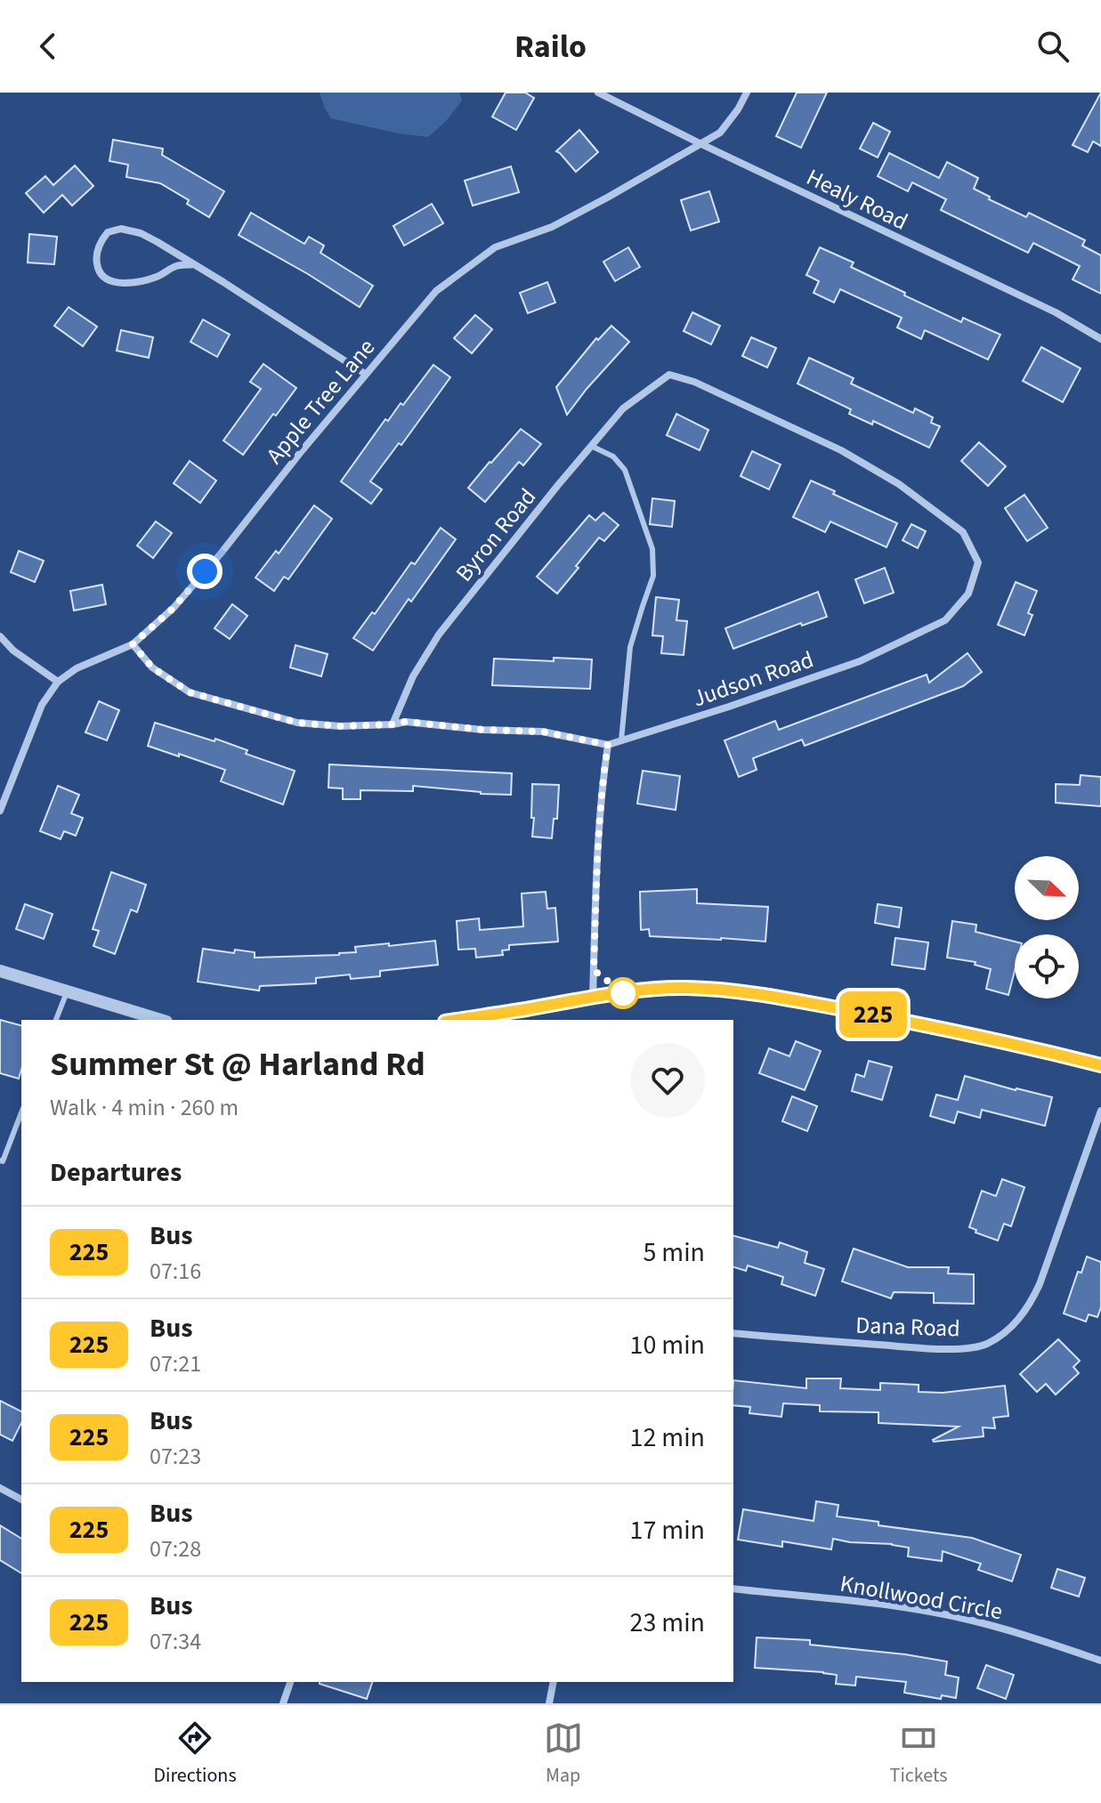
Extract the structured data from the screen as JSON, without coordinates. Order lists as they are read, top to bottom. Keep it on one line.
{"streets":{"street":["Healy Road","Apple Tree Lane","Byron Road","Judson Road","Dana Road","Knollwood Circle"]},"crossings":[["Healy Road","Apple Tree Lane"],["Apple Tree Lane","Judson Road"],["Byron Road","Judson Road"]],"lines":["bus line 225"],"north":"bottom right","page":{"header":"Railo","on_map":"225","heading":[["Summer St @ Harland Rd","Walk · 4 min · 260 m"],"Departures"],"list":[{"mark":"225","name":"Bus","note":"07:16","value":"5 min"},{"mark":"225","name":"Bus","note":"07:21","value":"10 min"},{"mark":"225","name":"Bus","note":"07:23","value":"12 min"},{"mark":"225","name":"Bus","note":"07:28","value":"17 min"},{"mark":"225","name":"Bus","note":"07:34","value":"23 min"}],"tabs":["Directions","Map","Tickets"]}}
